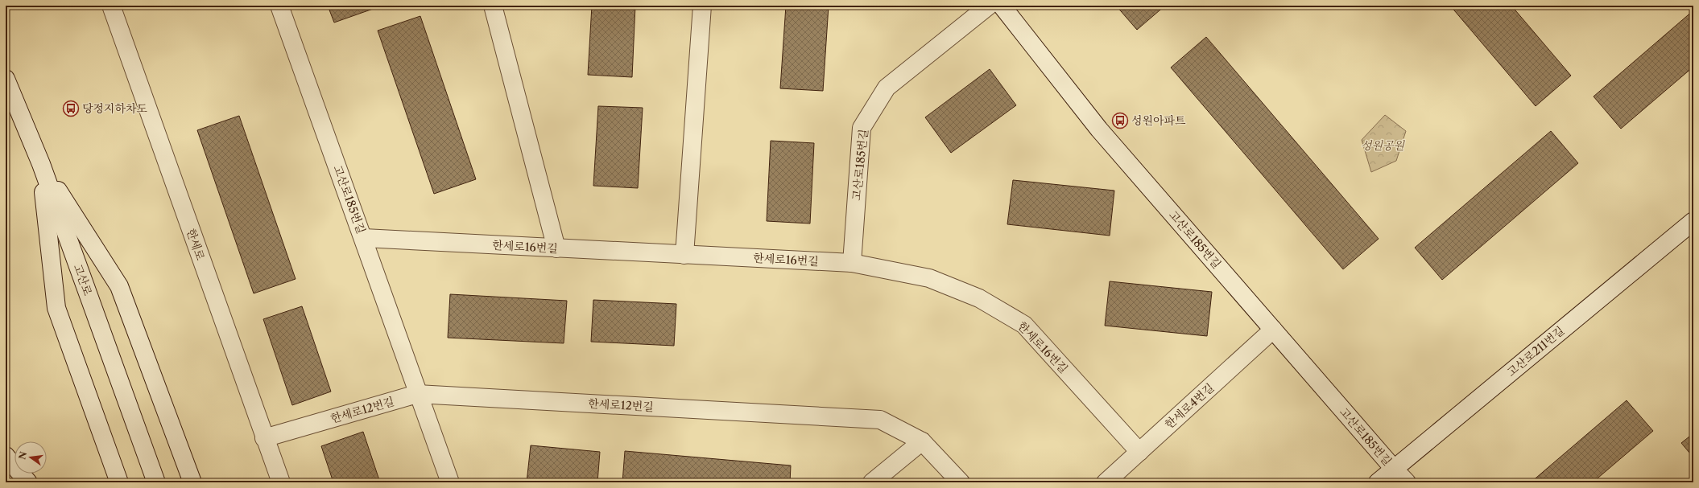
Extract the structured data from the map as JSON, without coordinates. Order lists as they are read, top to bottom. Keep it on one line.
{"streets":{"street":["고산로185번길","한세로","한세로16번길","고산로","고산로211번길","한세로12번길","한세로4번길"]},"crossings":[["고산로185번길","한세로16번길"],["고산로185번길","고산로211번길"],["고산로185번길","한세로12번길"],["고산로185번길","한세로4번길"],["한세로","한세로12번길"],["한세로16번길","한세로4번길"]],"parks":["성원공원"],"places":{"bus stop":["당정지하차도","성원아파트"]},"north":"left"}
